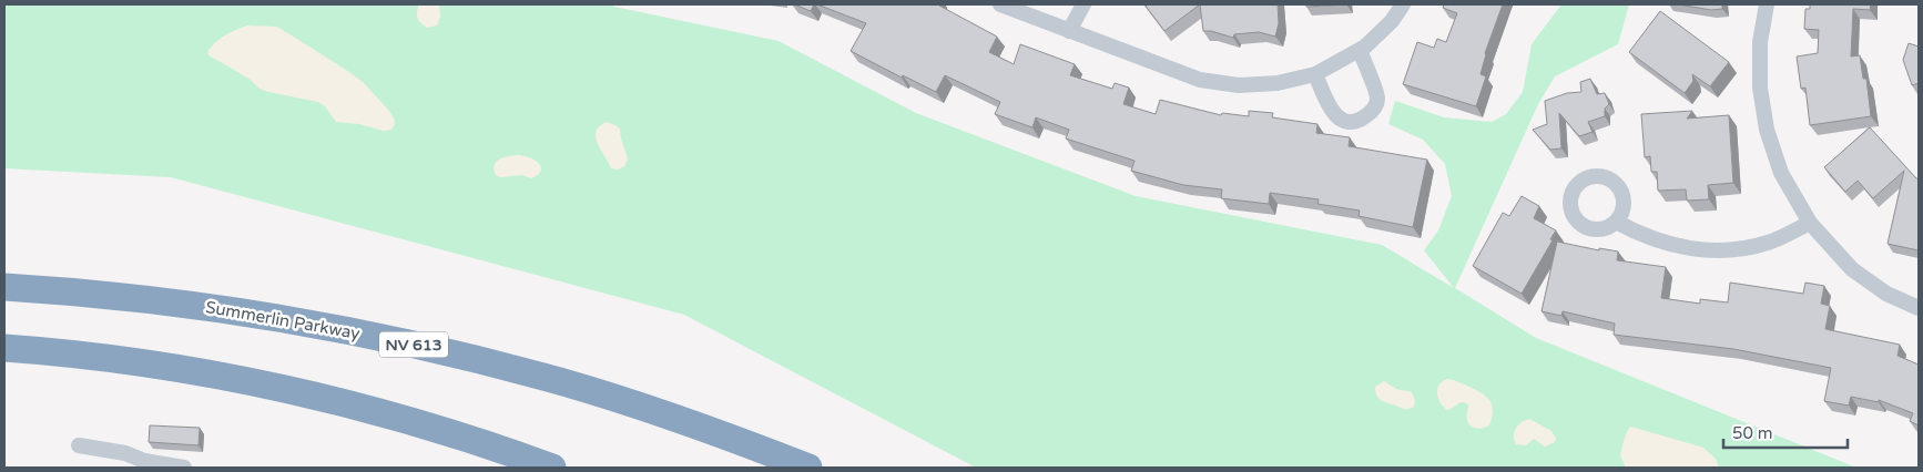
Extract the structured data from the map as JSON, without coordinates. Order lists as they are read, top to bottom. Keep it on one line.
{"streets":{"highway":["Summerlin Parkway","NV 613"]},"scale_bar":"50 m"}
